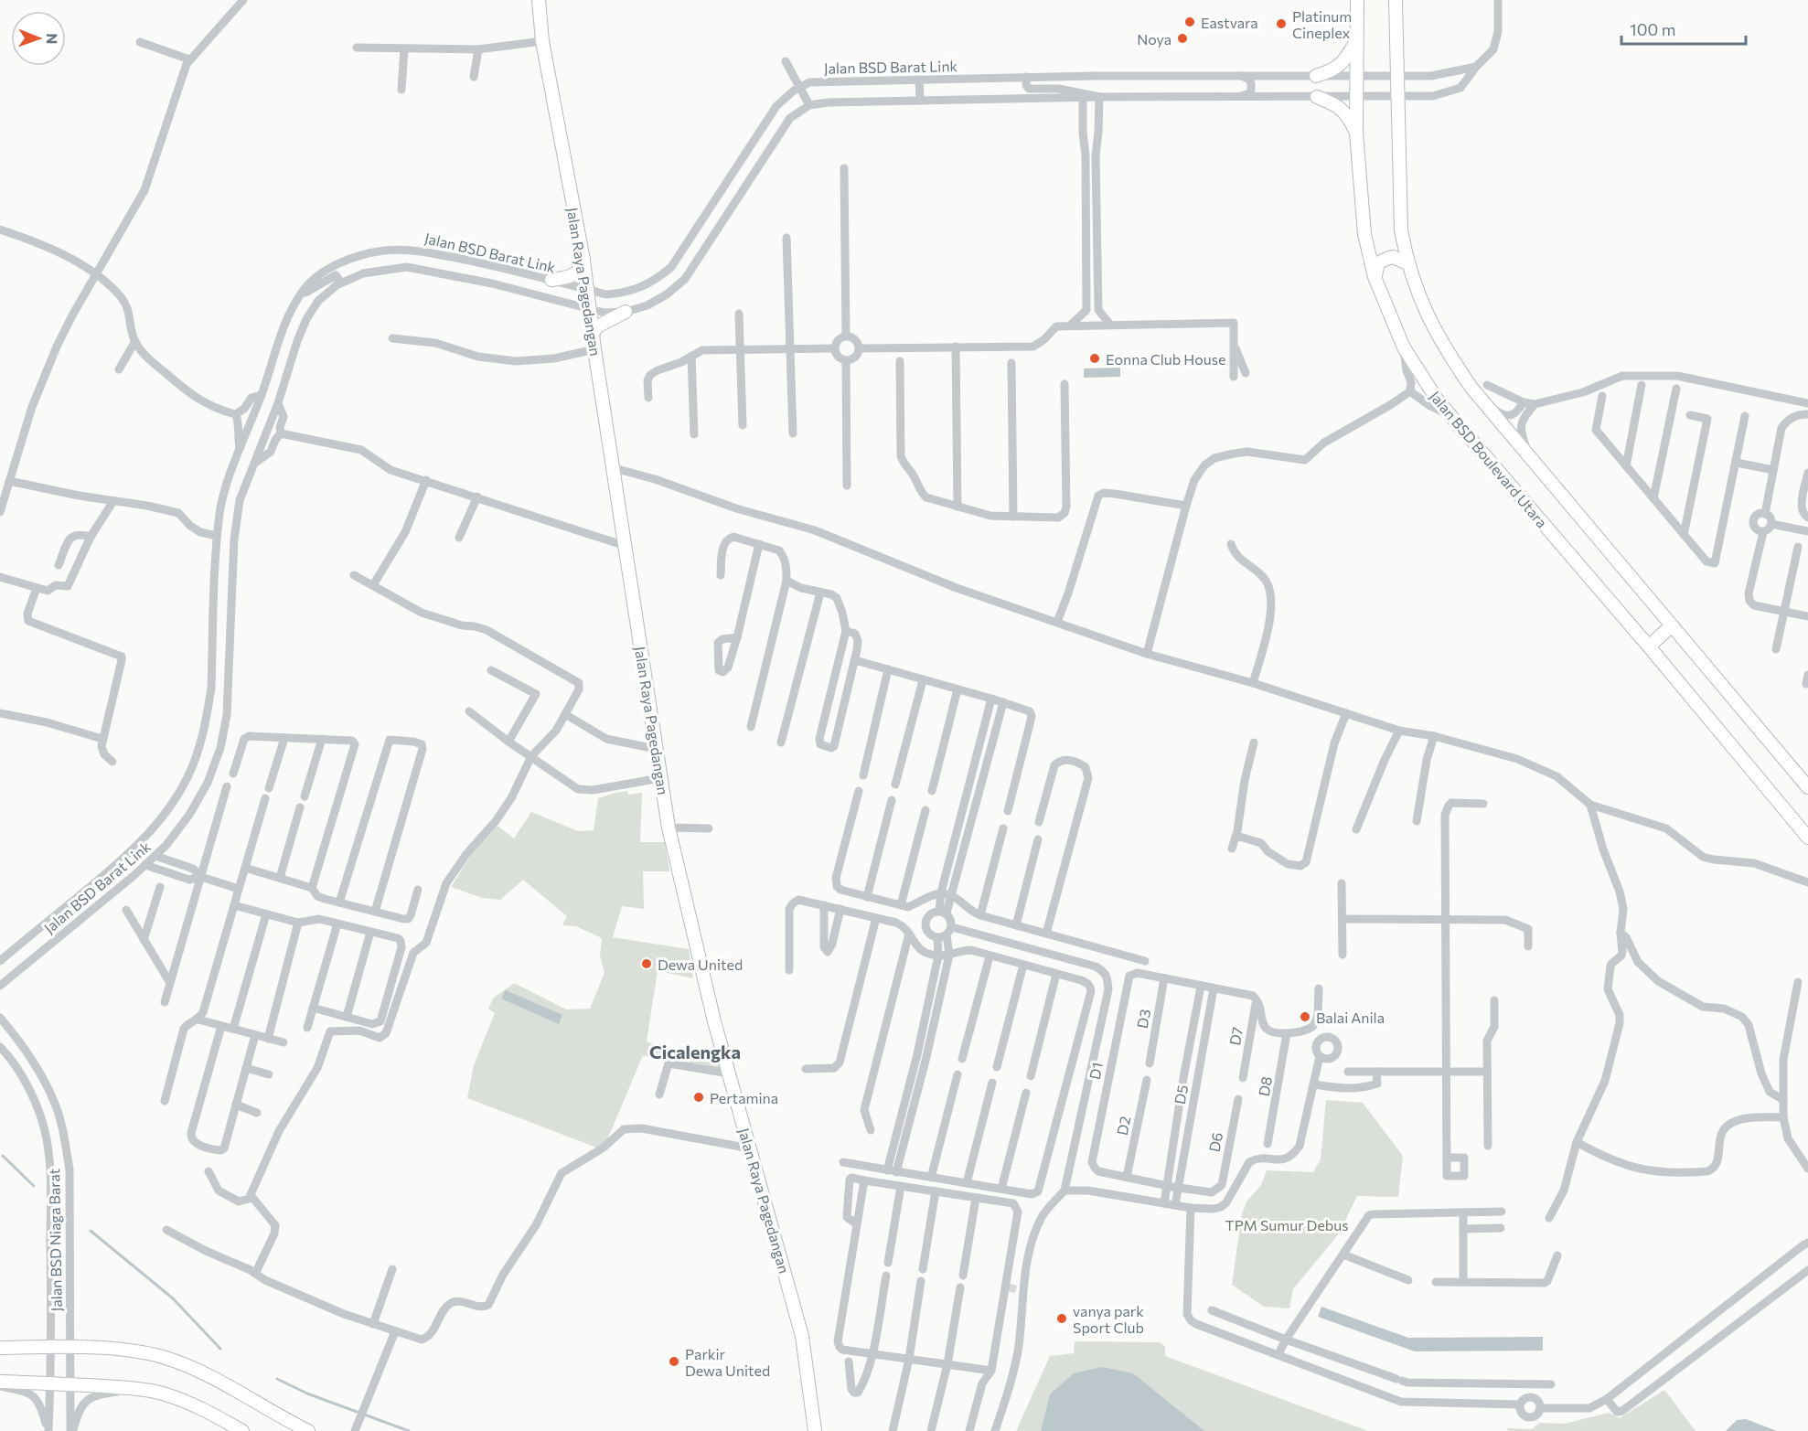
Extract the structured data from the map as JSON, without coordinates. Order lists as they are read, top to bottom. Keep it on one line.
{"streets":{"main road":["Jalan Raya Pagedangan","Jalan BSD Boulevard Utara"],"street":["Jalan BSD Barat Link","D3","D7","D1","D8","D5","D2","D6","Jalan BSD Niaga Barat"]},"crossings":[["Jalan BSD Barat Link","Jalan Raya Pagedangan"],["Jalan BSD Barat Link","Jalan BSD Boulevard Utara"],["D3","D1"],["D1","D2"],["D5","D6"]],"districts":["Cicalengka"],"parks":["TPM Sumur Debus"],"places":["Eastvara","Platinum Cineplex","Noya","Eonna Club House","Dewa United","Balai Anila","Pertamina","vanya park Sport Club","Parkir Dewa United"],"scale_bar":"100 m","north":"right"}
